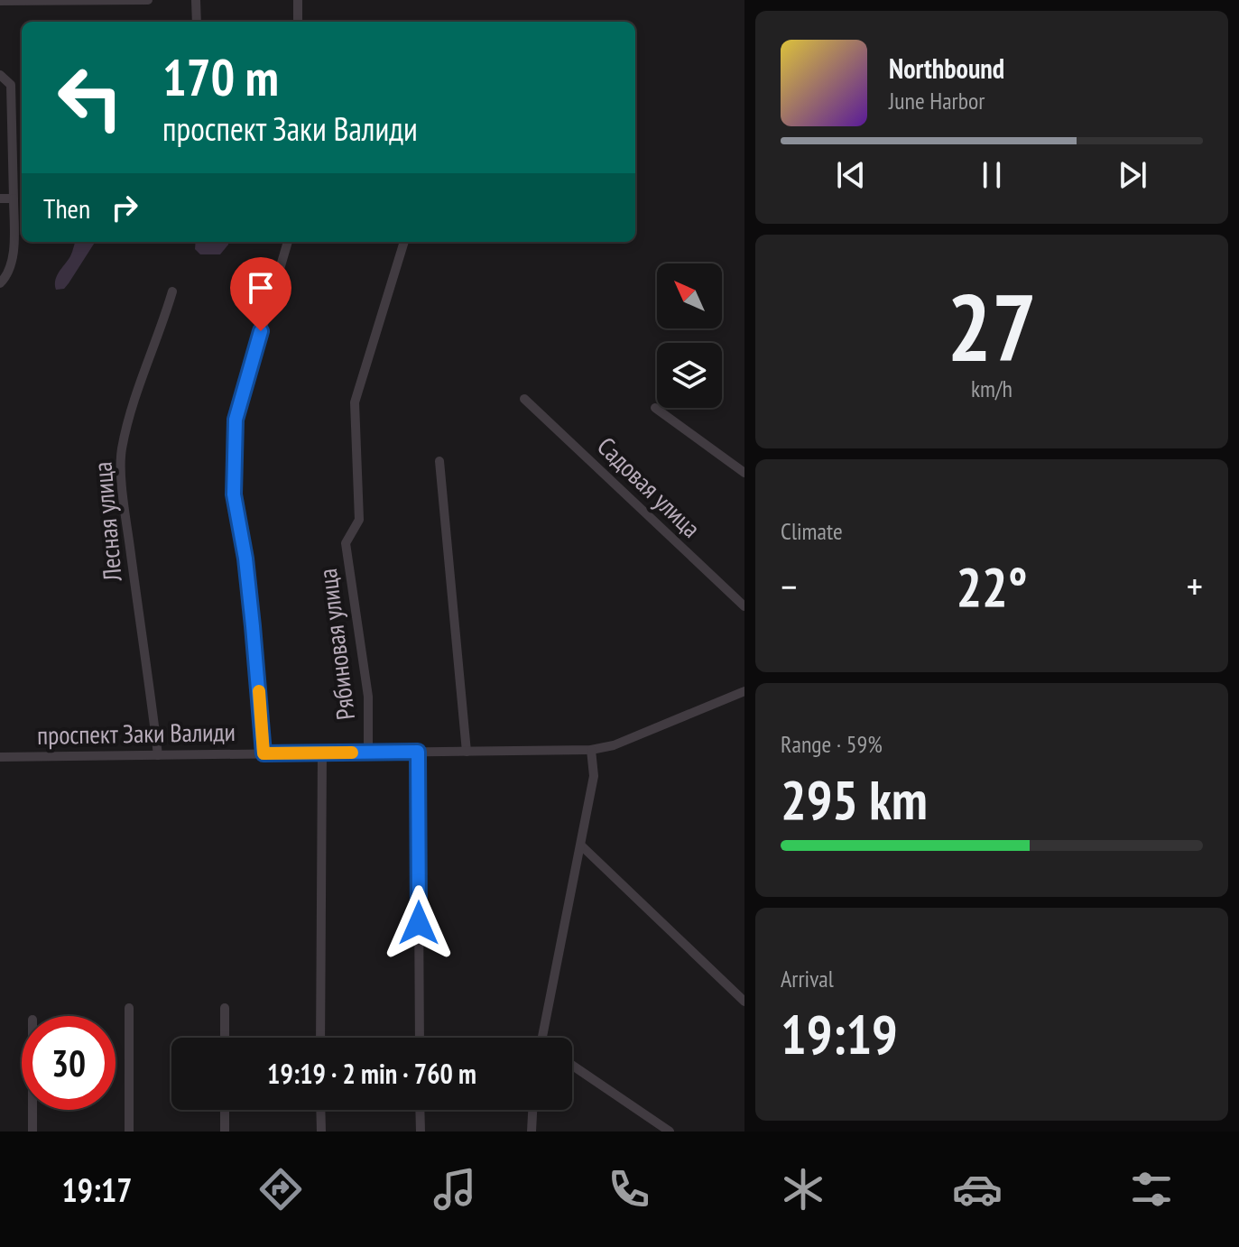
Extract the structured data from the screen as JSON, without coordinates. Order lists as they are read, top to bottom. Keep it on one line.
{"streets":{"street":["Садовая улица","Лесная улица","Рябиновая улица","проспект Заки Валиди"]},"crossings":[["Лесная улица","проспект Заки Валиди"],["Рябиновая улица","проспект Заки Валиди"]],"north":"top left","page":{"turn":["170 m","проспект Заки Валиди"],"song":["Northbound","June Harbor"],"then":"Then","tile":[["27","km/h"],"Climate",["Range · 59%","295 km"],["Arrival","19:19"]],"heat":["−","22°","+"],"limit":"30","trip":"19:19 · 2 min · 760 m","tabs":"19:17"}}
